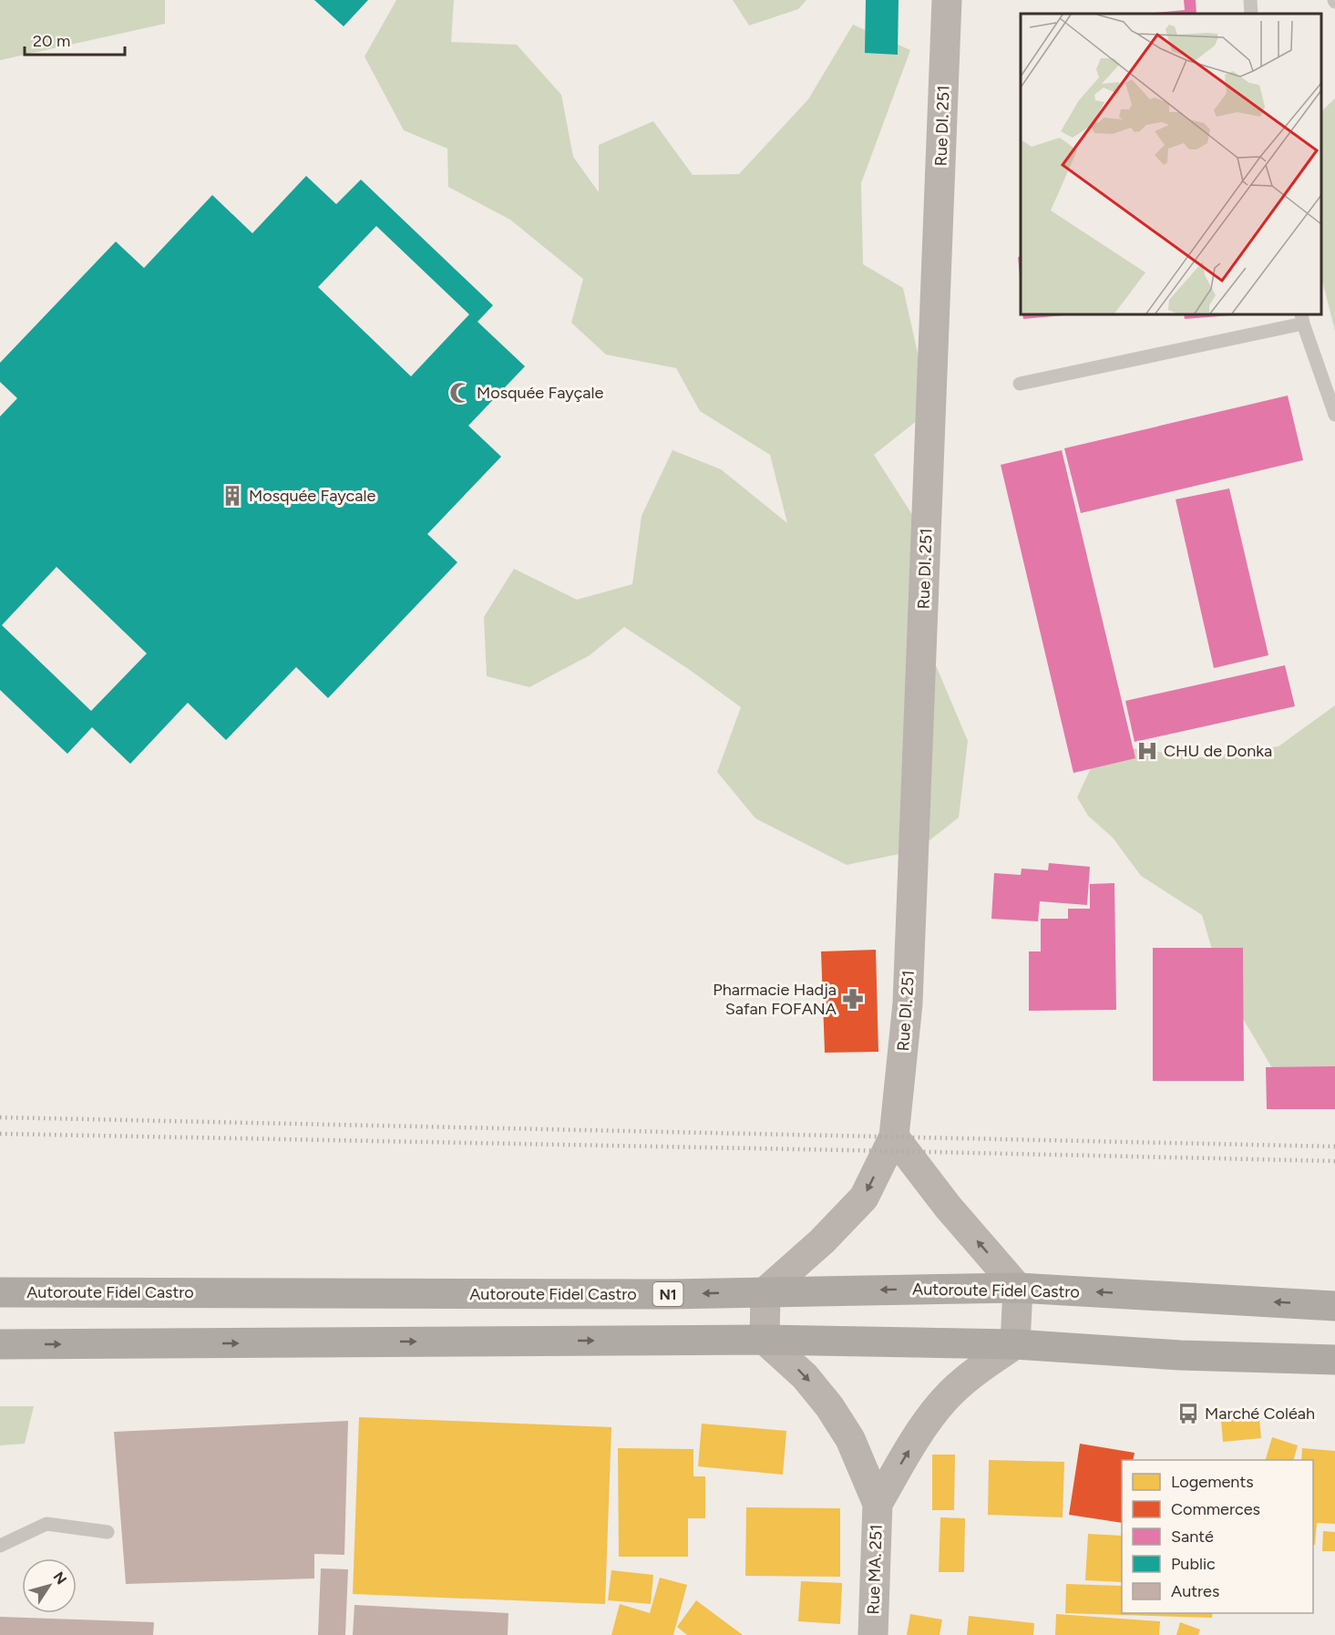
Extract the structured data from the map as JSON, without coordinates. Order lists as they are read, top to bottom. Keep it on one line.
{"streets":{"highway":["Autoroute Fidel Castro","N1"],"main road":["Rue DI. 251","Rue MA. 251"]},"places":{"mosque":["Mosquée Fayçale"],"building":["Mosquée Faycale"],"hospital":["CHU de Donka"],"pharmacy":["Pharmacie Hadja Safan FOFANA"],"bus stop":["Marché Coléah"]},"legend":["Logements","Commerces","Santé","Public","Autres"],"scale_bar":"20 m","north":"top right"}
